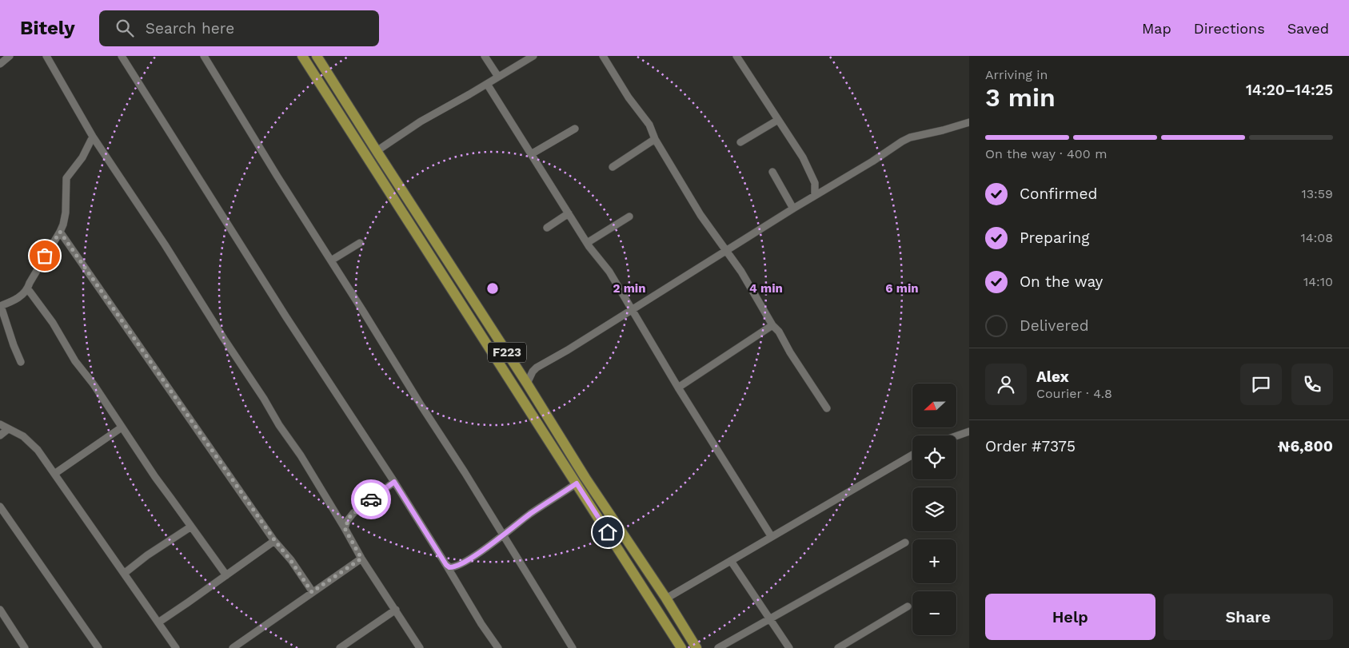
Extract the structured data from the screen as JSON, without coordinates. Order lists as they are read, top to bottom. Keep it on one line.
{"streets":{"main road":["F223"]},"north":"left","page":{"header":"Bitely","search":"Search here","nav":["Map","Directions","Saved"],"heading":["3 min","Arriving in","14:20–14:25"],"panel":["Alex","Courier · 4.8","Order #7375","₦6,800"],"bar":"On the way · 400 m","list":[["Confirmed","13:59"],["Preparing","14:08"],["On the way","14:10"],"Delivered"],"map_buttons":["+","−"],"buttons":["Help","Share"]},"rings":["2 min","4 min","6 min"]}
